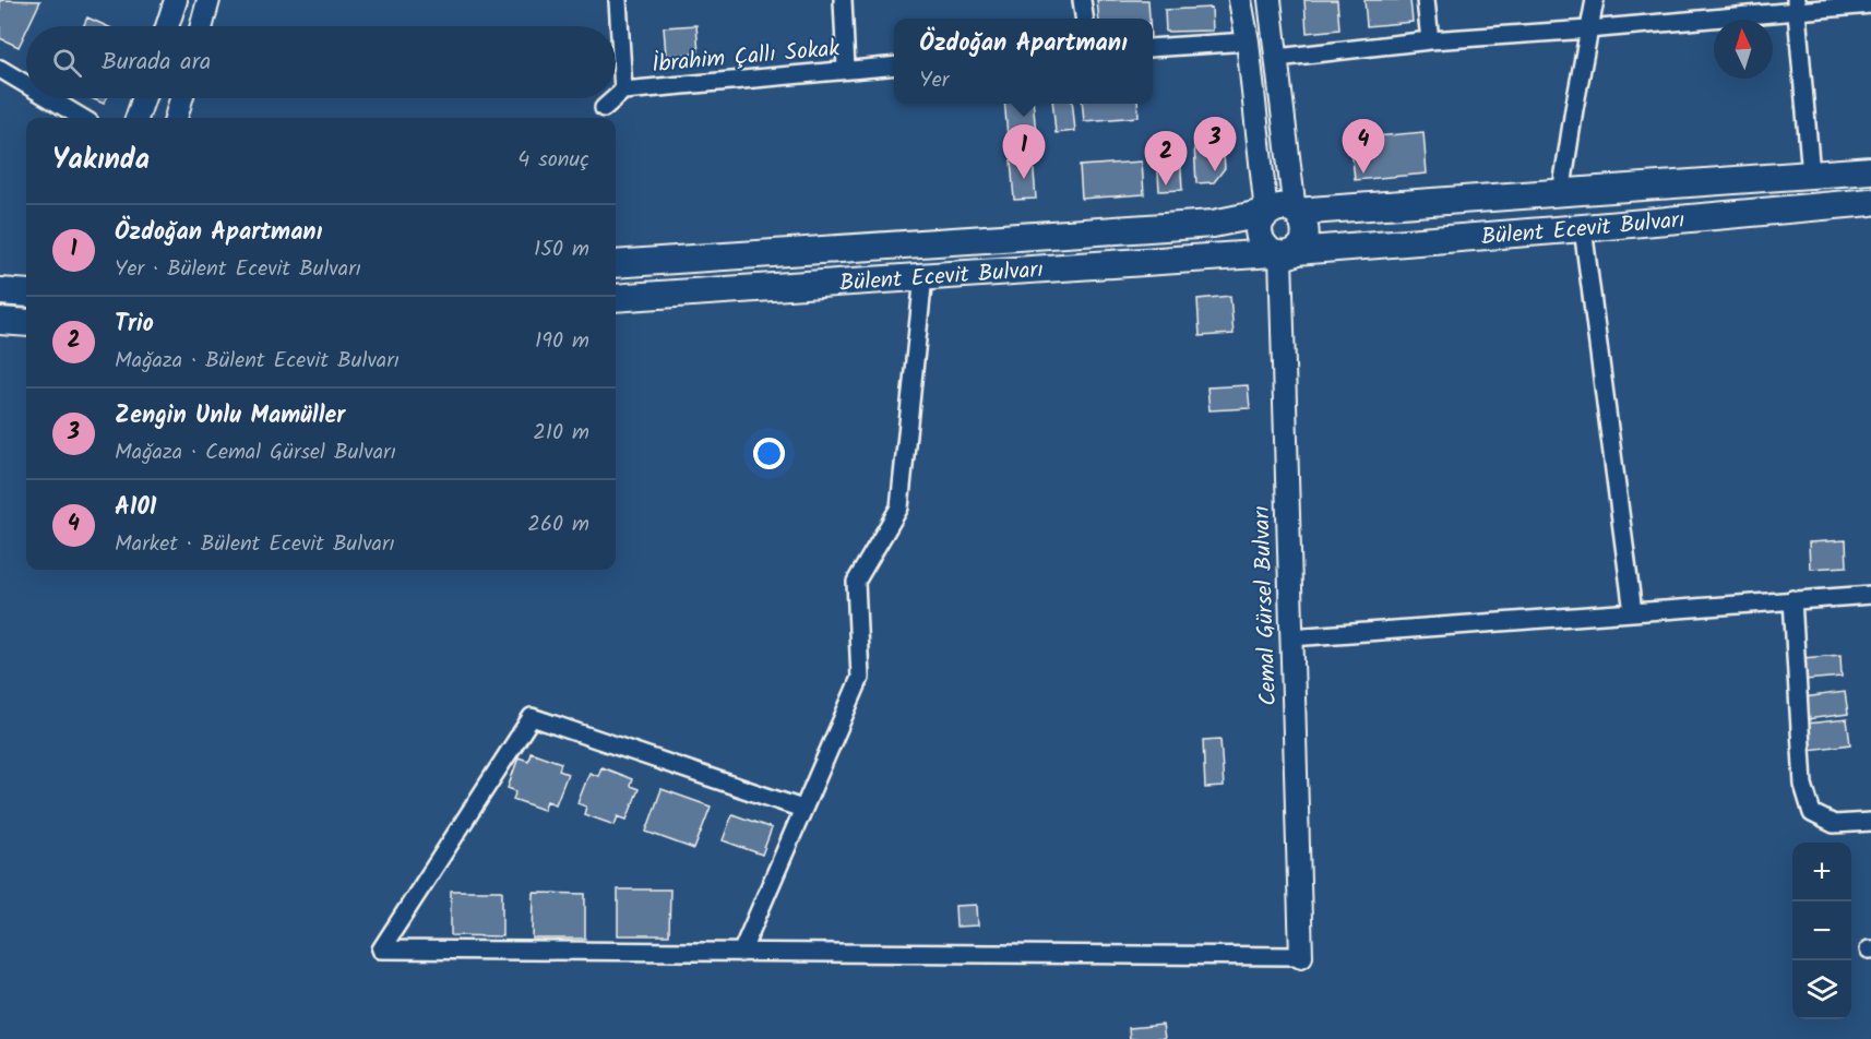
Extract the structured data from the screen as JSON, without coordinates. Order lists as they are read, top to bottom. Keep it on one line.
{"streets":{"main road":["Bülent Ecevit Bulvarı"],"street":["İbrahim Çallı Sokak","Cemal Gürsel Bulvarı"]},"crossings":[["Bülent Ecevit Bulvarı","Cemal Gürsel Bulvarı"]],"north":"top","page":{"popup":["Özdoğan Apartmanı","Yer"],"search":"Burada ara","pins":["3","4","1","2"],"heading":["Yakında","4 sonuç"],"list":[{"mark":"1","name":"Özdoğan Apartmanı","note":"Yer · Bülent Ecevit Bulvarı","value":"150 m"},{"mark":"2","name":"Trio","note":"Mağaza · Bülent Ecevit Bulvarı","value":"190 m"},{"mark":"3","name":"Zengin Unlu Mamüller","note":"Mağaza · Cemal Gürsel Bulvarı","value":"210 m"},{"mark":"4","name":"A101","note":"Market · Bülent Ecevit Bulvarı","value":"260 m"}],"map_buttons":["+","−"]}}
